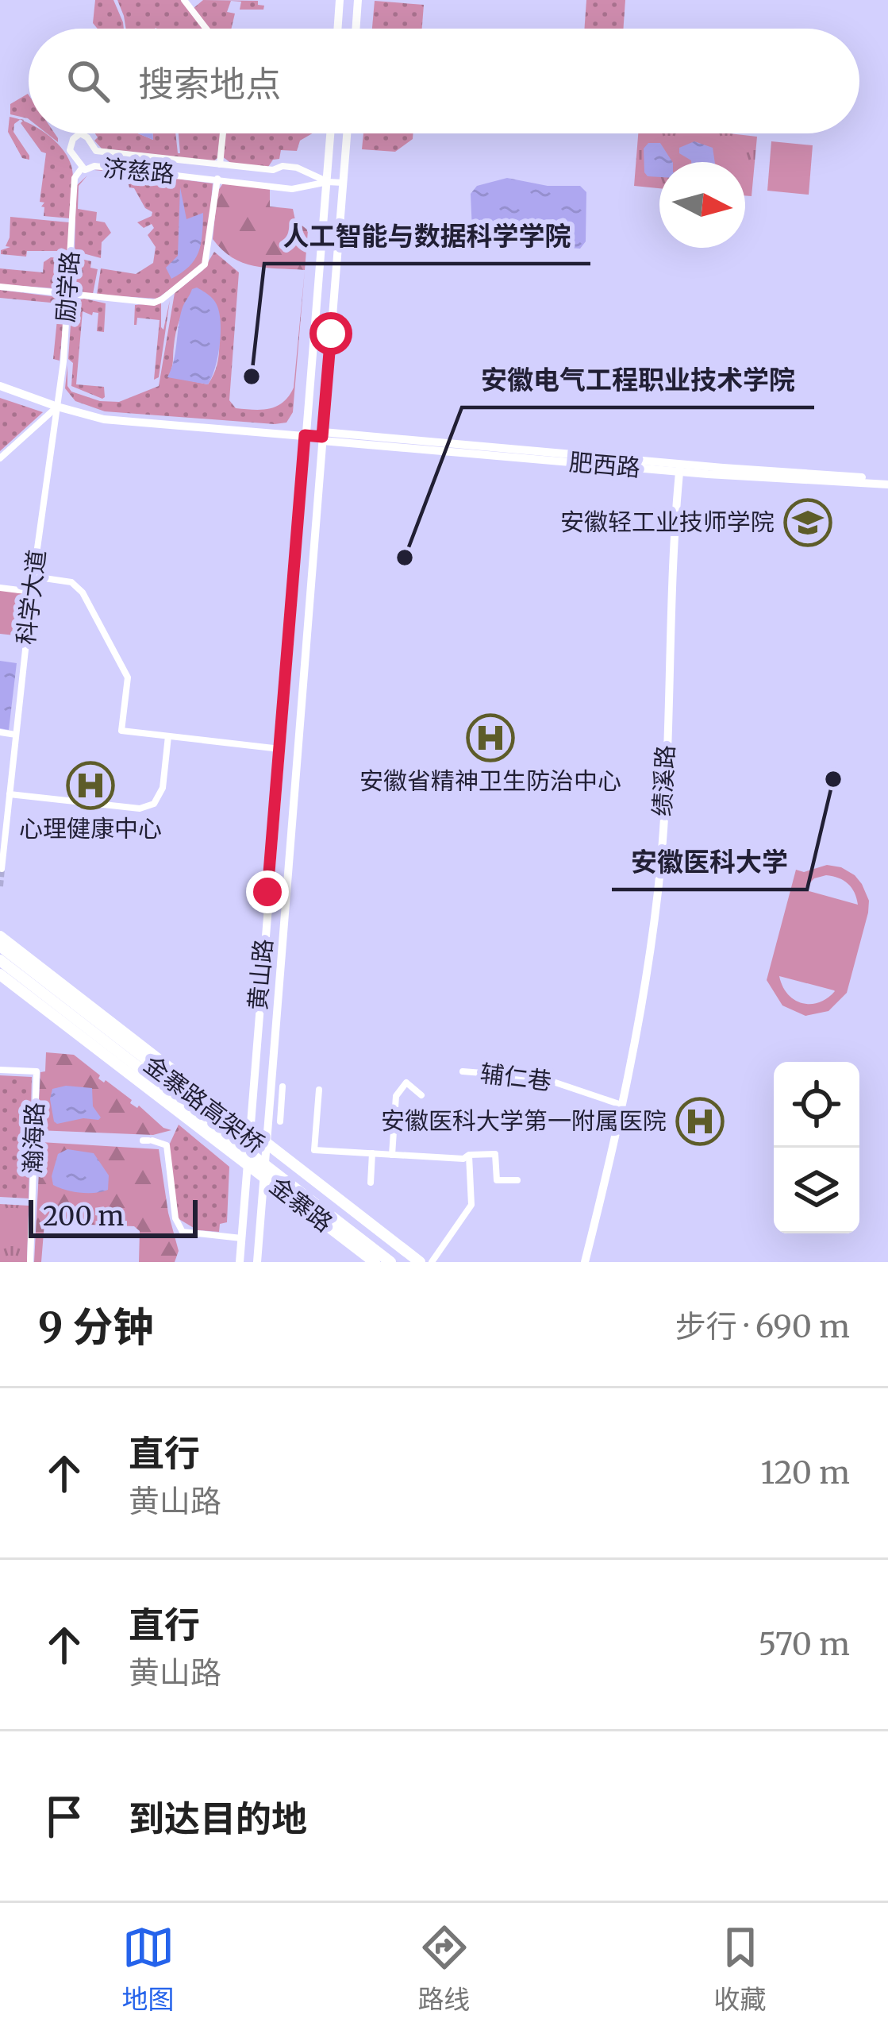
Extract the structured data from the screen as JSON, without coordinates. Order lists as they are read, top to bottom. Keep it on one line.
{"streets":{"highway":["金寨路高架桥","金寨路"],"main road":["肥西路","绩溪路","黄山路"],"street":["济慈路","励学路","科学大道","辅仁巷","瀚海路"]},"crossings":[["济慈路","励学路"],["济慈路","黄山路"],["励学路","肥西路"],["励学路","科学大道"],["肥西路","绩溪路"],["肥西路","黄山路"],["绩溪路","辅仁巷"],["黄山路","金寨路"]],"places":{"other":["人工智能与数据科学学院","安徽电气工程职业技术学院","安徽医科大学"],"school or university":["安徽轻工业技师学院"],"hospital":["安徽省精神卫生防治中心","心理健康中心","安徽医科大学第一附属医院"]},"scale_bar":"200 m","north":"right","page":{"search":"搜索地点","scale":"200 m","heading":["9 分钟","步行 · 690 m"],"list":[["直行","黄山路","120 m"],["直行","黄山路","570 m"],"到达目的地"],"nav":["地图","路线","收藏"]}}
